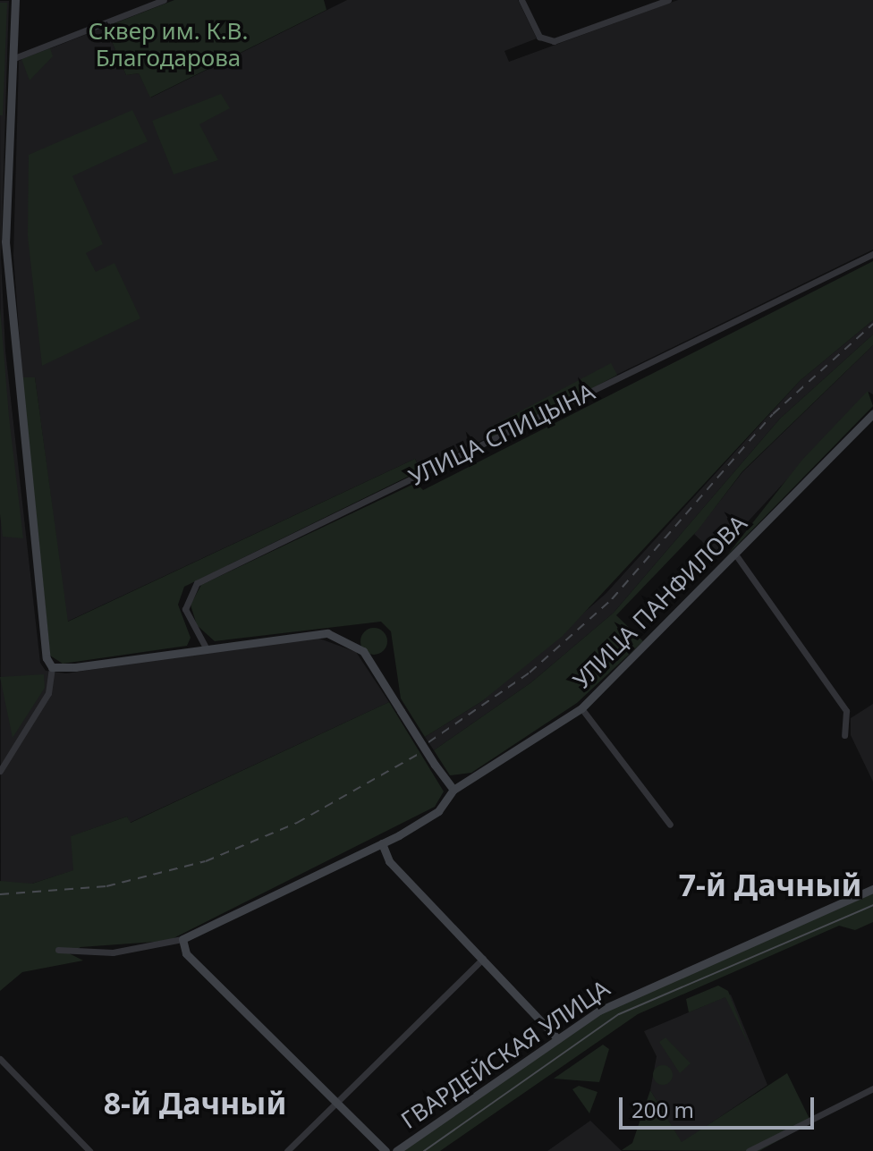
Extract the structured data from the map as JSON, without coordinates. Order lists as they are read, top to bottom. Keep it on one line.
{"streets":{"main road":["УЛИЦА ПАНФИЛОВА","ГВАРДЕЙСКАЯ УЛИЦА"],"street":["УЛИЦА СПИЦЫНА"]},"districts":["7-й Дачный","8-й Дачный"],"parks":["Сквер им. К.В. Благодарова"],"scale_bar":"200 m"}
